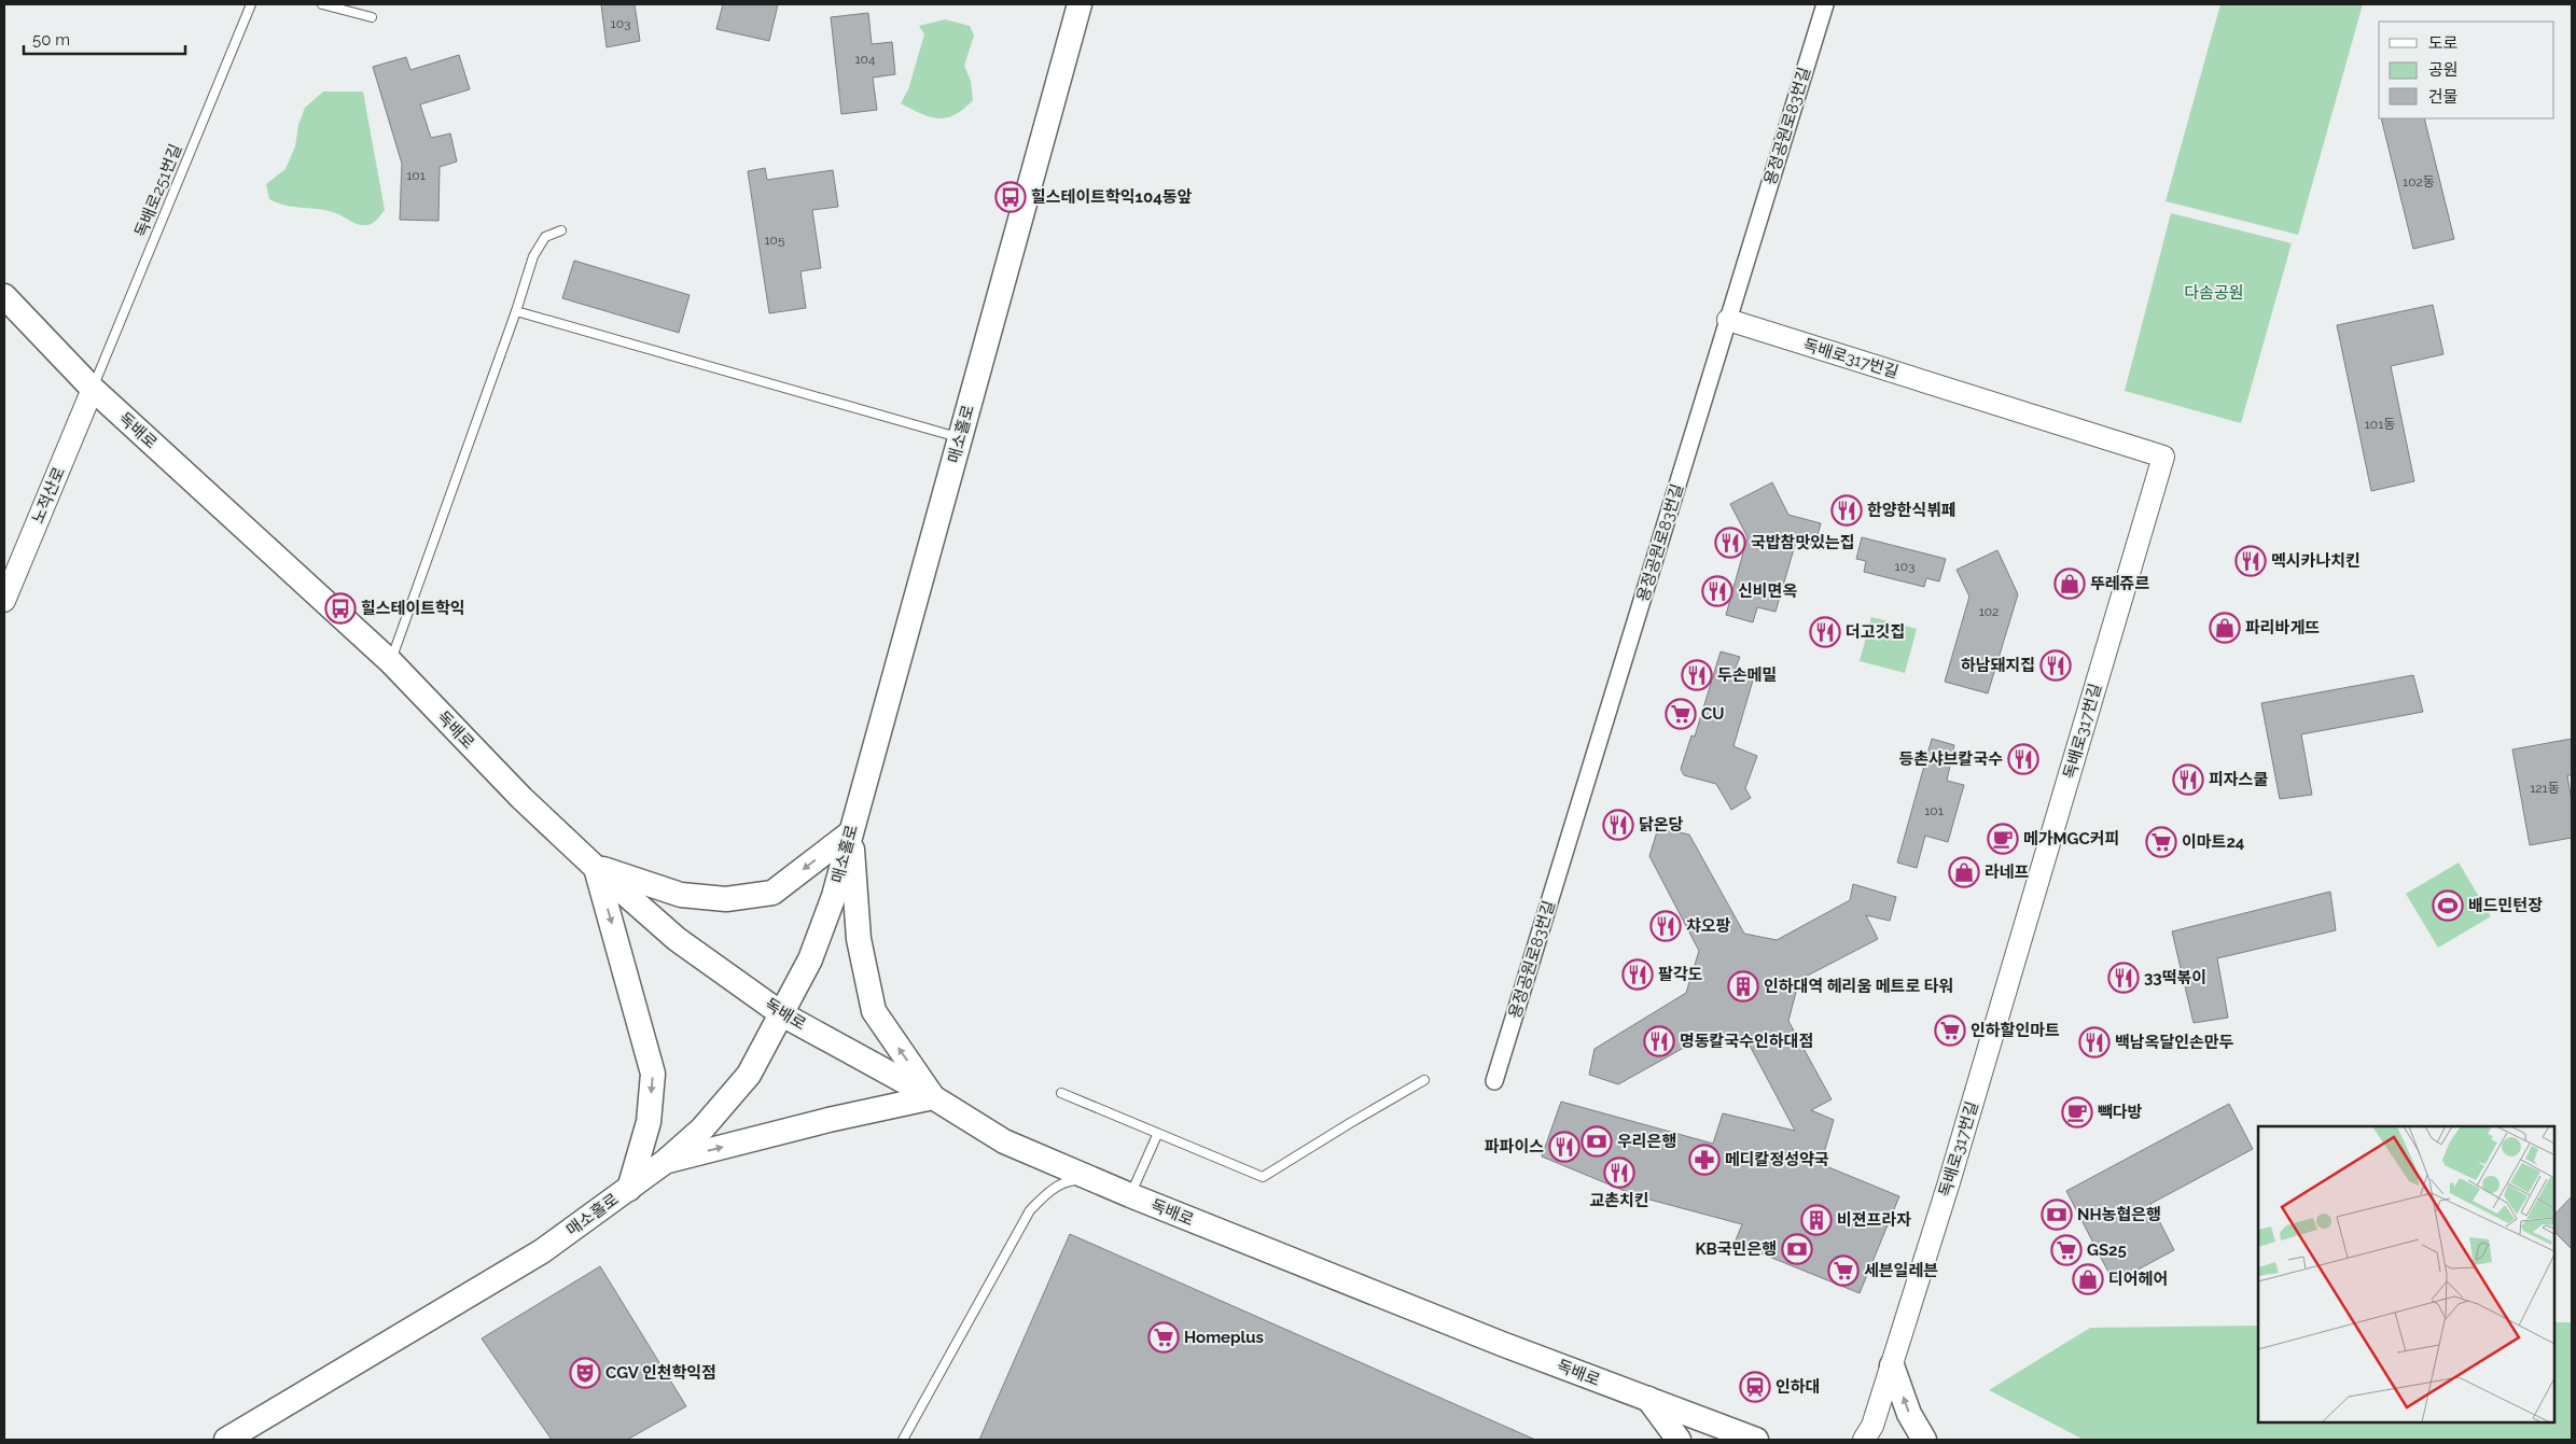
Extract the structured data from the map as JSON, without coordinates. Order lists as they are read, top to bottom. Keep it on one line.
{"streets":{"main road":["독배로","매소홀로"],"street":["용정공원로83번길","독배로317번길","노적산로"],"lane":["독배로251번길"]},"crossings":[["용정공원로83번길","독배로317번길"],["독배로251번길","독배로"],["독배로251번길","노적산로"],["독배로","매소홀로"],["독배로","노적산로"]],"parks":["다솜공원"],"places":{"bus stop":["힐스테이트학익104동앞","힐스테이트학익"],"restaurant":["한양한식뷔페","국밥참맛있는집","멕시카나치킨","신비면옥","더고깃집","하남돼지집","두손메밀","등촌샤브칼국수","피자스쿨","닭온당","챠오팡","팔각도","33떡볶이","명동칼국수인하대점","백남옥달인손만두","파파이스","교촌치킨"],"shop":["뚜레쥬르","파리바게뜨","라네프","디어헤어"],"supermarket":["CU","이마트24","인하할인마트","GS25","세븐일레븐","Homeplus"],"cafe":["메가MGC커피","빽다방"],"sports":["배드민턴장"],"building":["인하대역 헤리움 메트로 타워","비젼프라자"],"bank":["우리은행","NH농협은행","KB국민은행"],"pharmacy":["메디칼정성약국"],"theatre":["CGV 인천학익점"],"station":["인하대"]},"house_numbers":["103","104","101","102동","105","101동","103","102","121동","101"],"legend":["도로","공원","건물"],"scale_bar":"50 m"}
